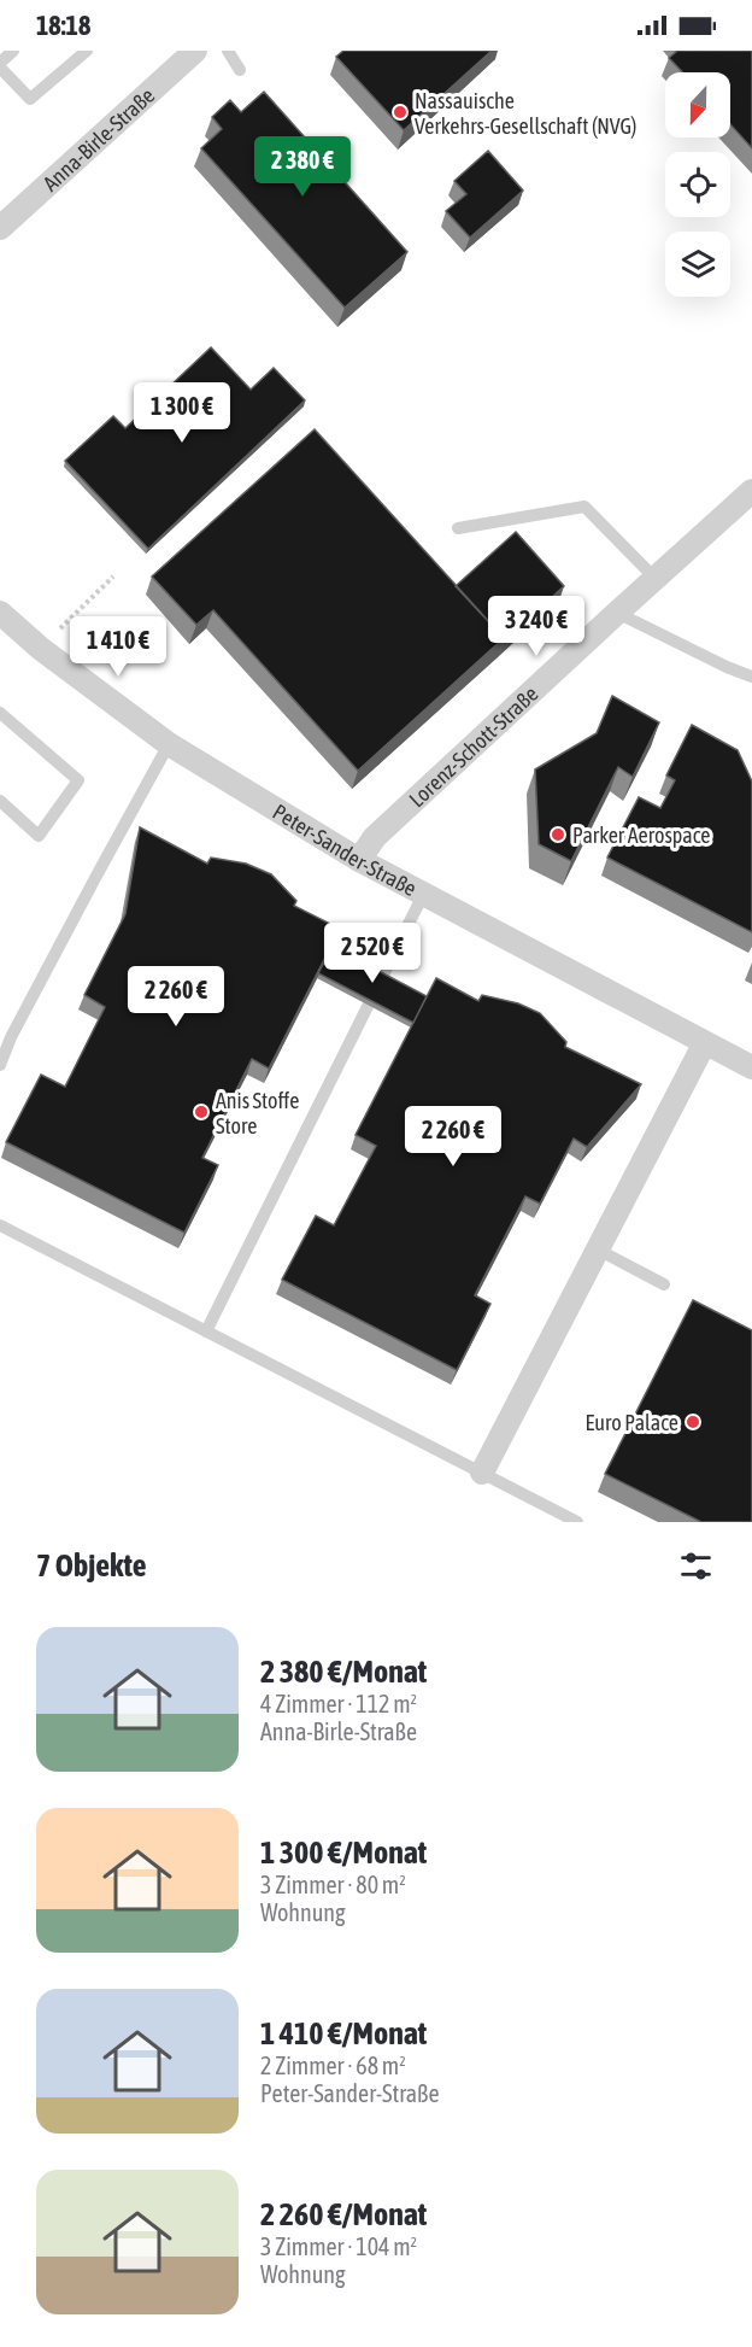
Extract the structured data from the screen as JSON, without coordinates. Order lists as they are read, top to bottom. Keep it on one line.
{"streets":{"street":["Anna-Birle-Straße","Lorenz-Schott-Straße","Peter-Sander-Straße"]},"crossings":[["Lorenz-Schott-Straße","Peter-Sander-Straße"]],"places":["Nassauische Verkehrs-Gesellschaft (NVG)","Parker Aerospace","Anis Stoffe Store","Euro Palace"],"north":"bottom","page":{"status":"18:18","price":["2 380 €","1 300 €","3 240 €","1 410 €","2 520 €","2 260 €","2 260 €"],"heading":"7 Objekte","list":[{"name":"2 380 €/Monat","note":"4 Zimmer · 112 m² · Anna-Birle-Straße"},{"name":"1 300 €/Monat","note":"3 Zimmer · 80 m² · Wohnung"},{"name":"1 410 €/Monat","note":"2 Zimmer · 68 m² · Peter-Sander-Straße"},{"name":"2 260 €/Monat","note":"3 Zimmer · 104 m² · Wohnung"}]}}
